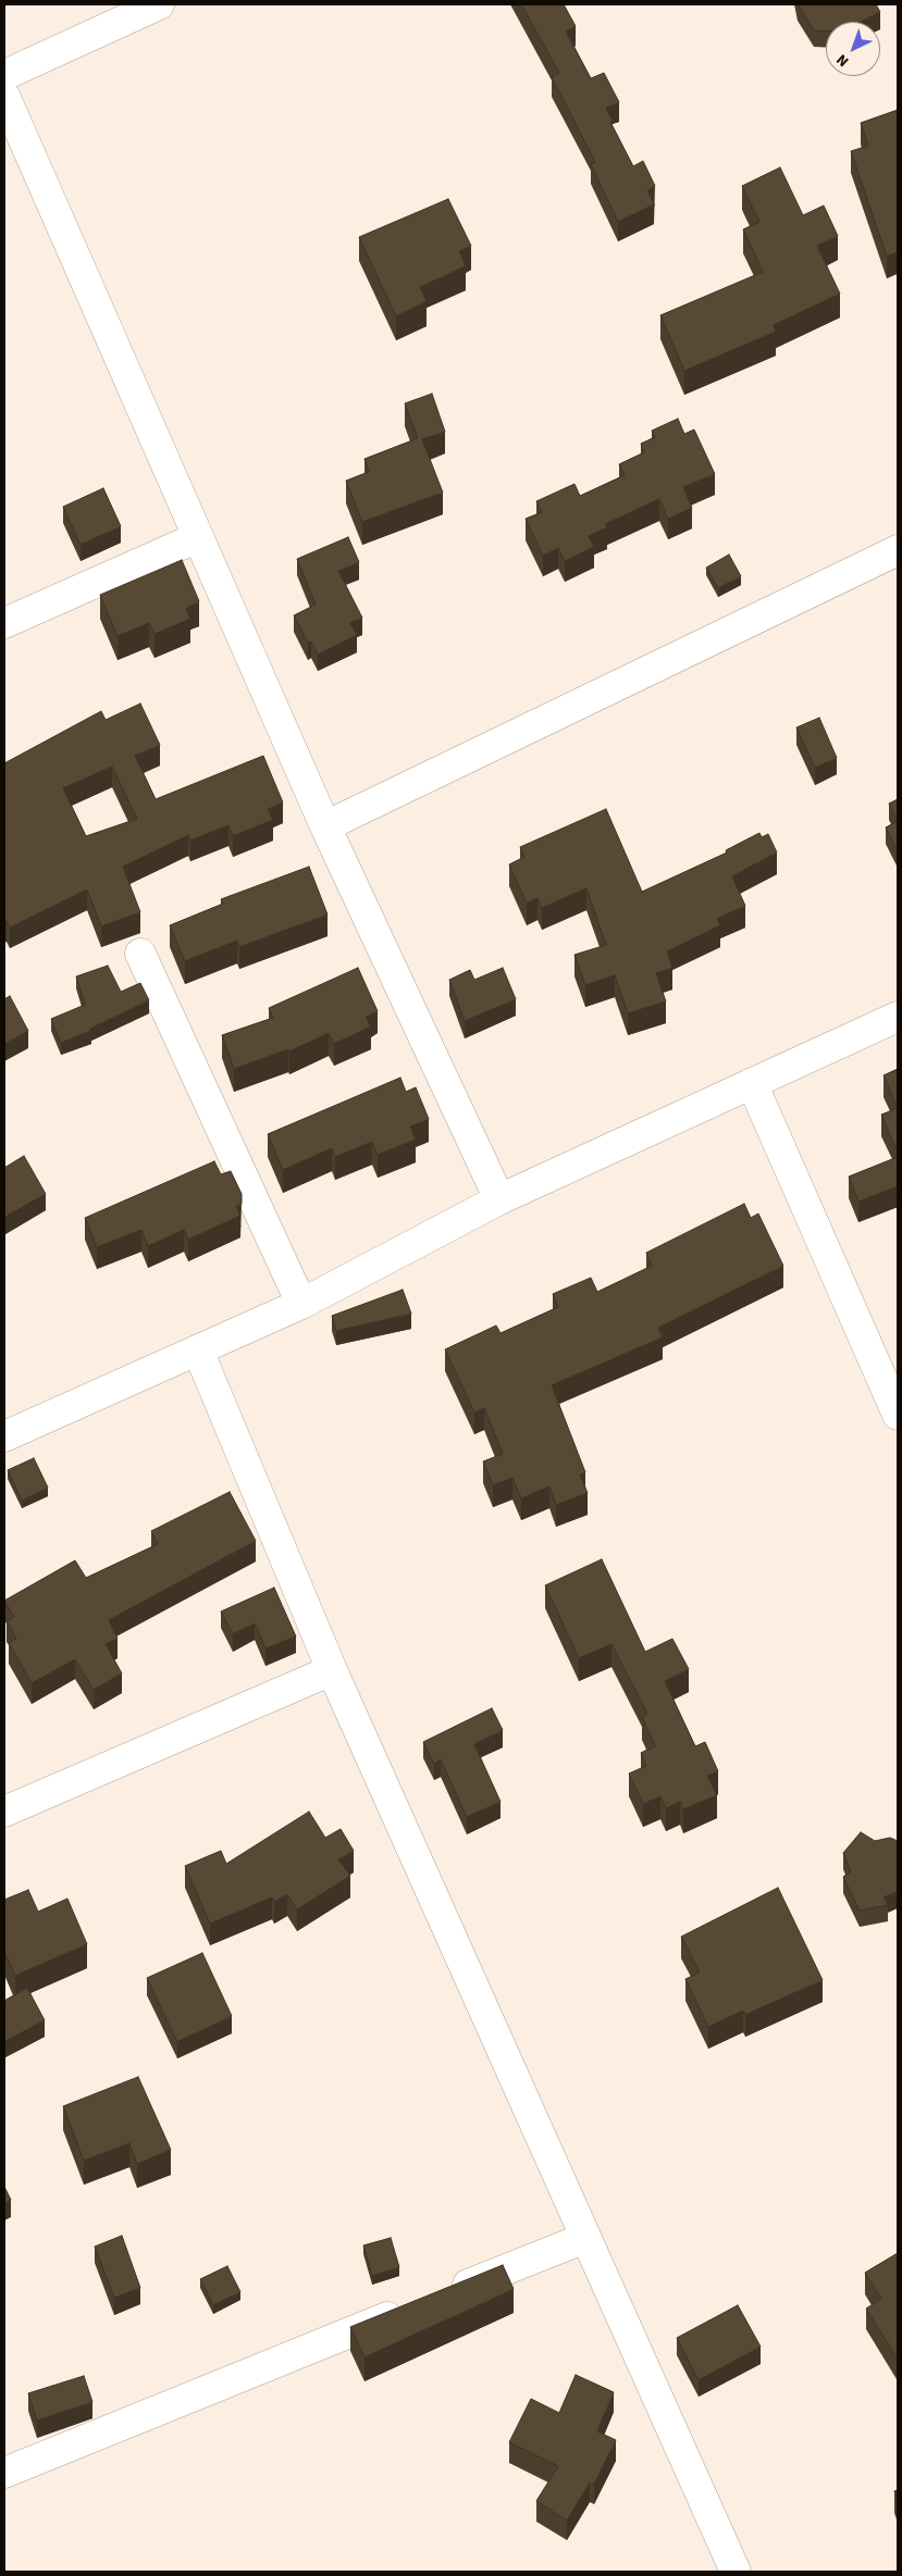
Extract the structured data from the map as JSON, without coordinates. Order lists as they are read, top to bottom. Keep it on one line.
{"north":"bottom left"}
